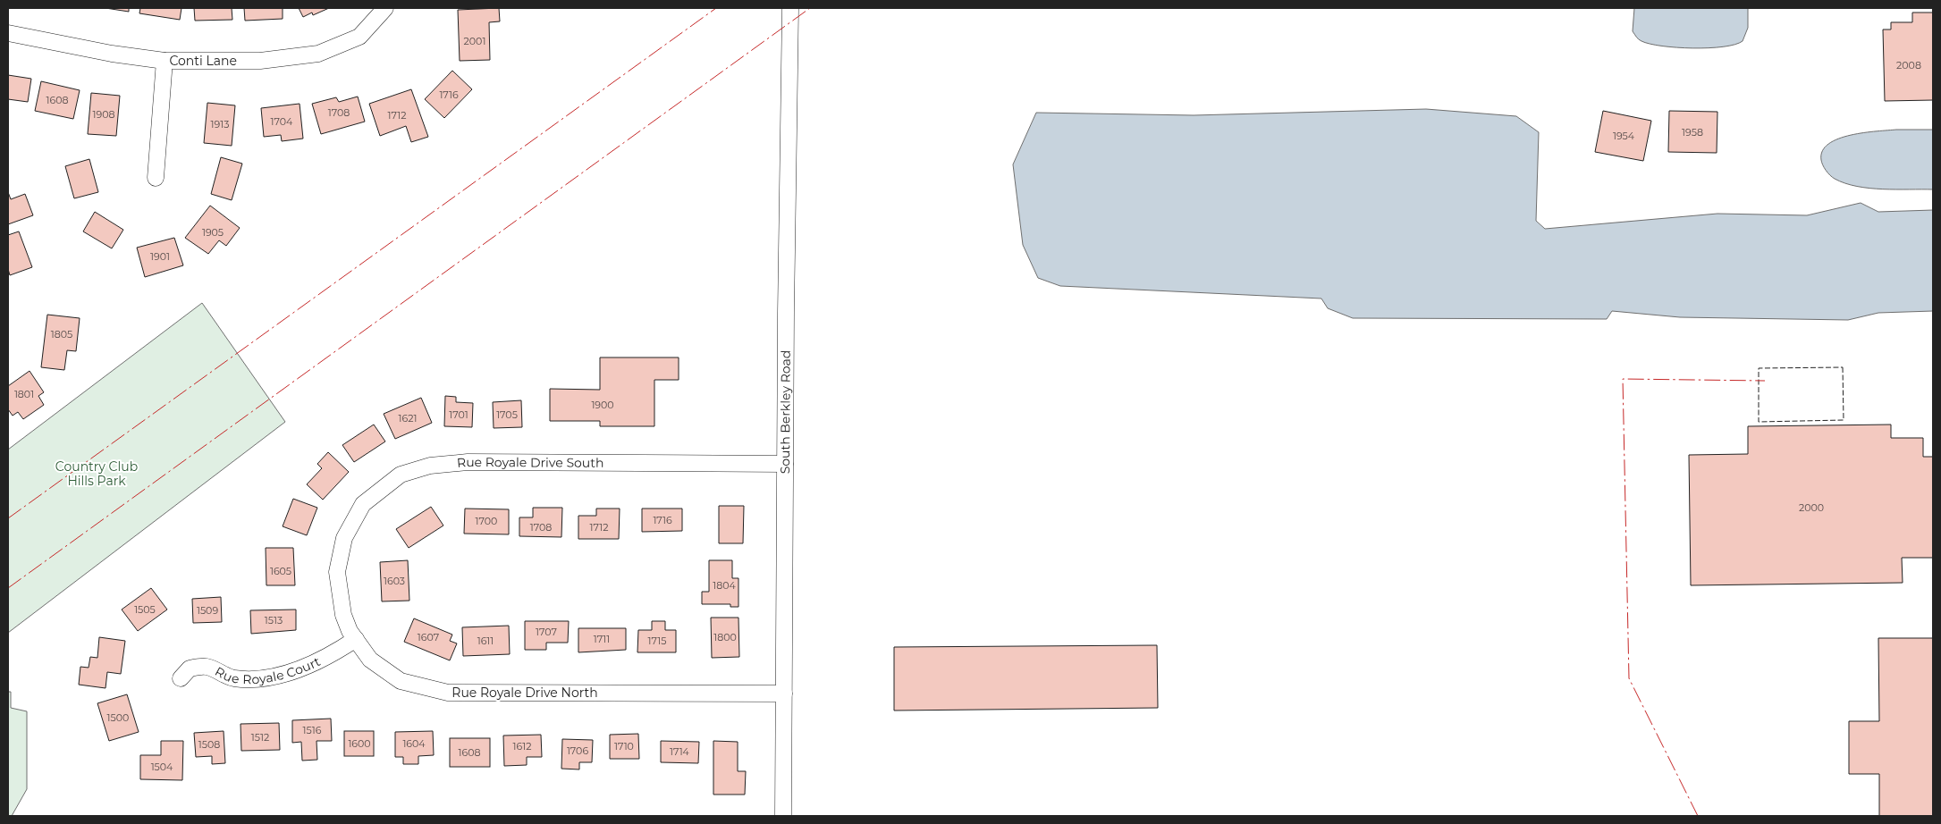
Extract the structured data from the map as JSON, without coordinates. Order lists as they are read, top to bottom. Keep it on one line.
{"streets":{"street":["Conti Lane","South Berkley Road","Rue Royale Drive South","Rue Royale Court","Rue Royale Drive North"]},"crossings":[["South Berkley Road","Rue Royale Drive South"],["South Berkley Road","Rue Royale Drive North"],["Rue Royale Drive South","Rue Royale Drive North"],["Rue Royale Court","Rue Royale Drive North"]],"parks":["Country Club Hills Park"],"house_numbers":["2001","2008","1716","1608","1708","1908","1712","1704","1913","1958","1954","1905","1901","1805","1801","1900","1701","1705","1621","2000","1716","1700","1708","1712","1605","1603","1804","1505","1509","1513","1707","1607","1800","1711","1611","1715","1500","1516","1512","1600","1604","1508","1612","1710","1706","1714","1608","1504"]}
